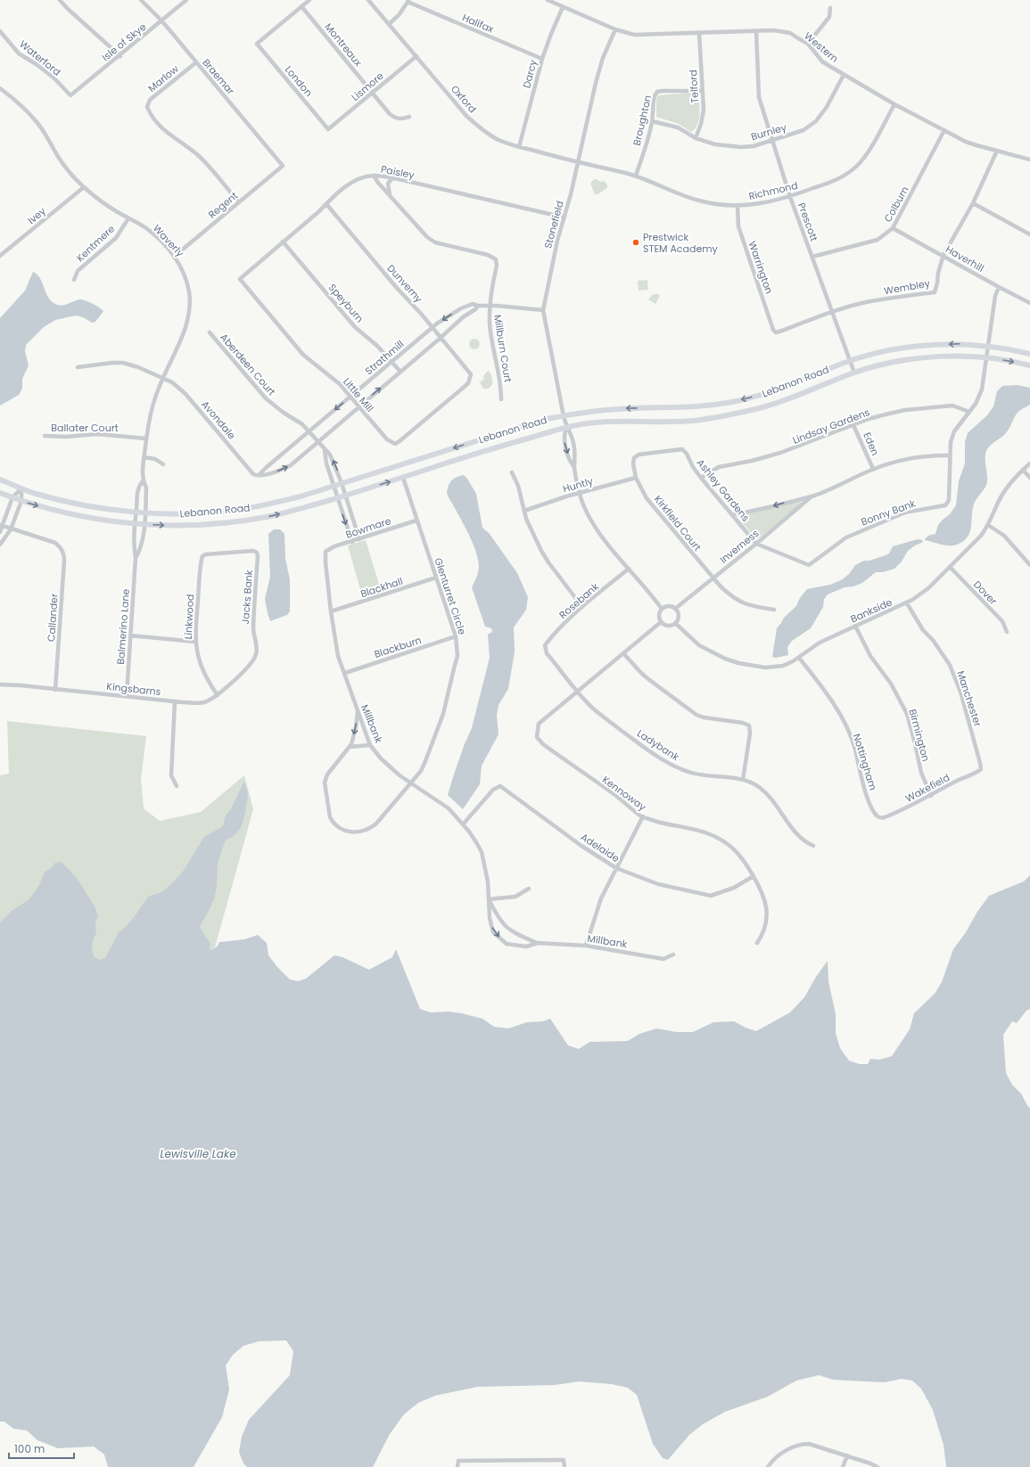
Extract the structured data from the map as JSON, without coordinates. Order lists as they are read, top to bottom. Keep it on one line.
{"streets":{"main road":["Lebanon Road"],"street":["Halifax","Isle of Skye","Montreaux","Western","Waterford","Darcy","Braemar","Marlow","London","Lismore","Telford","Oxford","Broughton","Burnley","Paisley","Richmond","Colburn","Regent","Ivey","Prescott","Stonefield","Waverly","Kentmere","Haverhill","Warrington","Dunverny","Wembley","Speyburn","Millburn Court","Strathmill","Aberdeen Court","Little Mill","Avondale","Lindsay Gardens","Ballater Court","Eden","Huntly","Ashley Gardens","Bonny Bank","Kirkfield Court","Bowmare","Inverness","Blackhall","Dover","Glenturret Circle","Jacks Bank","Rosebank","Bankside","Linkwood","Callander","Balmerino Lane","Blackburn","Kingsbarns","Manchester","Millbank","Birmington","Ladybank","Nottingham","Wakefield","Kennoway","Adelaide"]},"crossings":[["Halifax","Darcy"],["Isle of Skye","Waterford"],["Isle of Skye","Braemar"],["Montreaux","London"],["Montreaux","Lismore"],["Western","Darcy"],["Western","Telford"],["Western","Burnley"],["Western","Richmond"],["Western","Colburn"],["Western","Prescott"],["Western","Stonefield"],["Western","Wembley"],["Darcy","Oxford"],["Braemar","Marlow"],["Braemar","Regent"],["Marlow","Regent"],["London","Lismore"],["Lismore","Oxford"],["Telford","Broughton"],["Telford","Burnley"],["Oxford","Richmond"],["Oxford","Stonefield"],["Broughton","Burnley"],["Broughton","Richmond"],["Burnley","Prescott"],["Paisley","Stonefield"],["Paisley","Dunverny"],["Paisley","Speyburn"],["Paisley","Little Mill"],["Richmond","Prescott"],["Richmond","Stonefield"],["Richmond","Warrington"],["Colburn","Prescott"],["Colburn","Haverhill"],["Regent","Waverly"],["Ivey","Waverly"],["Prescott","Wembley"],["Prescott","Lebanon Road"],["Stonefield","Strathmill"],["Stonefield","Lebanon Road"],["Waverly","Kentmere"],["Waverly","Lebanon Road"],["Waverly","Avondale"],["Waverly","Ballater Court"],["Waverly","Balmerino Lane"],["Haverhill","Wembley"],["Haverhill","Bonny Bank"],["Warrington","Wembley"],["Dunverny","Strathmill"],["Dunverny","Little Mill"],["Speyburn","Strathmill"],["Millburn Court","Strathmill"],["Strathmill","Aberdeen Court"],["Strathmill","Little Mill"],["Strathmill","Avondale"],["Aberdeen Court","Lebanon Road"],["Aberdeen Court","Bowmare"],["Lebanon Road","Bonny Bank"],["Lebanon Road","Glenturret Circle"],["Lebanon Road","Balmerino Lane"],["Lindsay Gardens","Eden"],["Lindsay Gardens","Ashley Gardens"],["Lindsay Gardens","Bonny Bank"],["Eden","Inverness"],["Huntly","Kirkfield Court"],["Ashley Gardens","Bonny Bank"],["Ashley Gardens","Kirkfield Court"],["Ashley Gardens","Inverness"],["Bonny Bank","Inverness"],["Kirkfield Court","Inverness"],["Bowmare","Glenturret Circle"],["Bowmare","Millbank"],["Inverness","Bankside"],["Blackhall","Glenturret Circle"],["Blackhall","Millbank"],["Dover","Bankside"],["Glenturret Circle","Blackburn"],["Glenturret Circle","Millbank"],["Jacks Bank","Linkwood"],["Jacks Bank","Kingsbarns"],["Rosebank","Ladybank"],["Bankside","Manchester"],["Bankside","Birmington"],["Bankside","Nottingham"],["Linkwood","Kingsbarns"],["Callander","Kingsbarns"],["Balmerino Lane","Kingsbarns"],["Blackburn","Millbank"],["Manchester","Wakefield"],["Millbank","Adelaide"],["Birmington","Wakefield"],["Ladybank","Kennoway"],["Nottingham","Wakefield"],["Kennoway","Adelaide"]],"water":["Lewisville Lake"],"places":["Prestwick STEM Academy"],"scale_bar":"100 m"}
